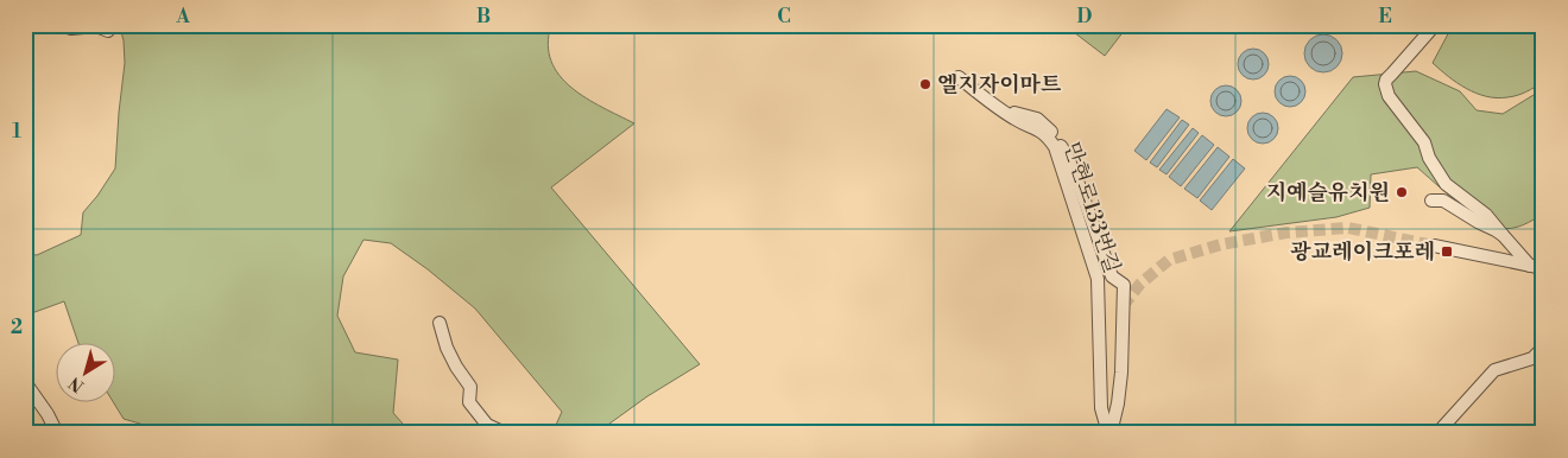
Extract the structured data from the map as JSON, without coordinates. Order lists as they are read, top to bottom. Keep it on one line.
{"streets":{"street":["만현로133번길"]},"places":{"other":["엘지자이마트","지예슬유치원"],"transit":["광교레이크포레"]},"north":"bottom left","grid":{"columns":["A","B","C","D","E"],"rows":["1","2"]}}
